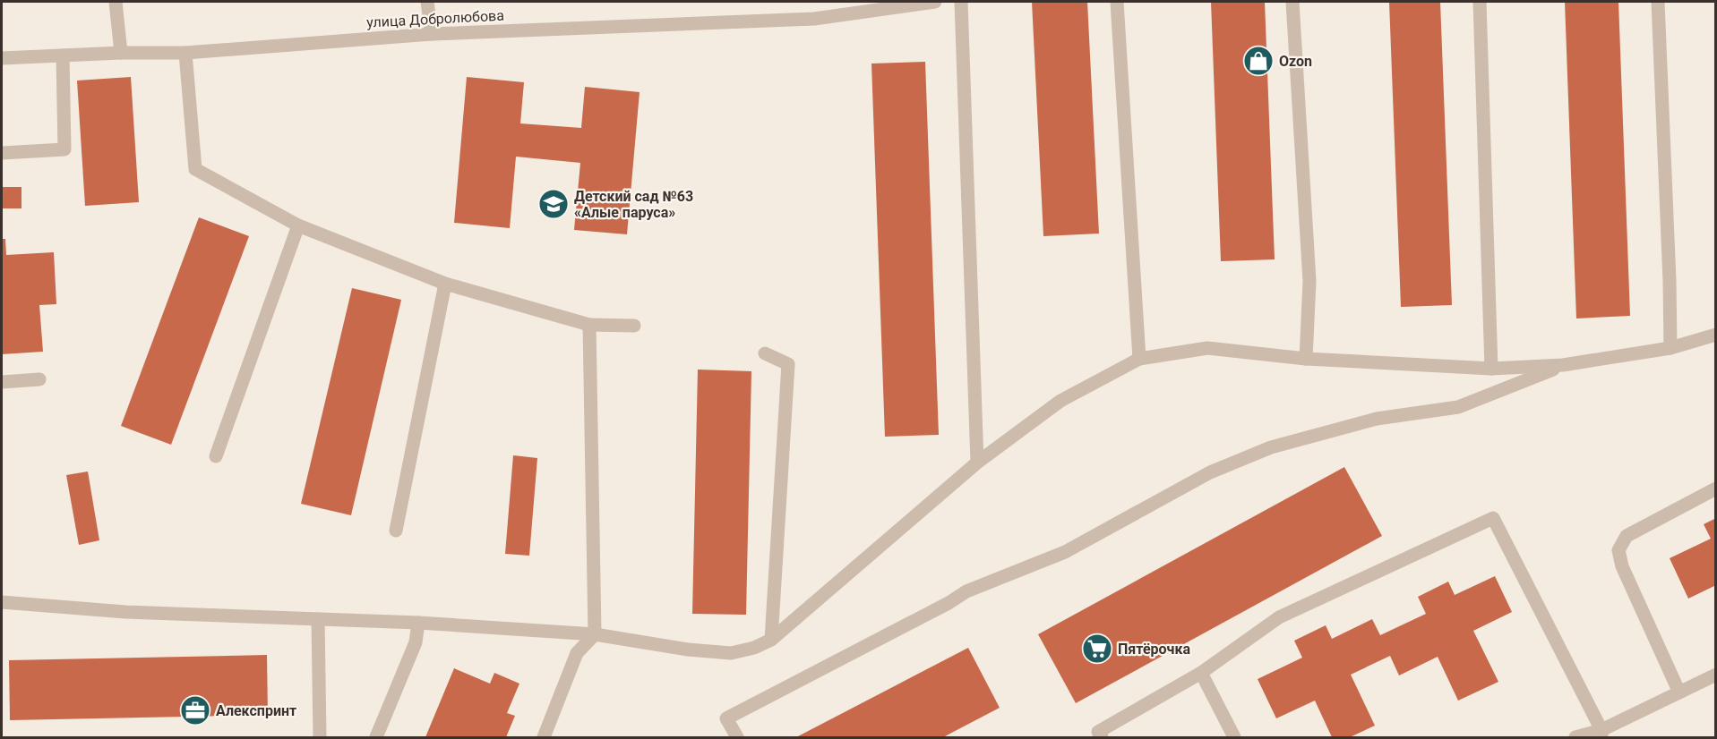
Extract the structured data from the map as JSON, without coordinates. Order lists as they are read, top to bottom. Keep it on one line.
{"streets":{"street":["улица Добролюбова"]},"places":{"shop":["Ozon"],"school or university":["Детский сад №63 «Алые паруса»"],"supermarket":["Пятёрочка"],"office":["Алекспринт"]}}
